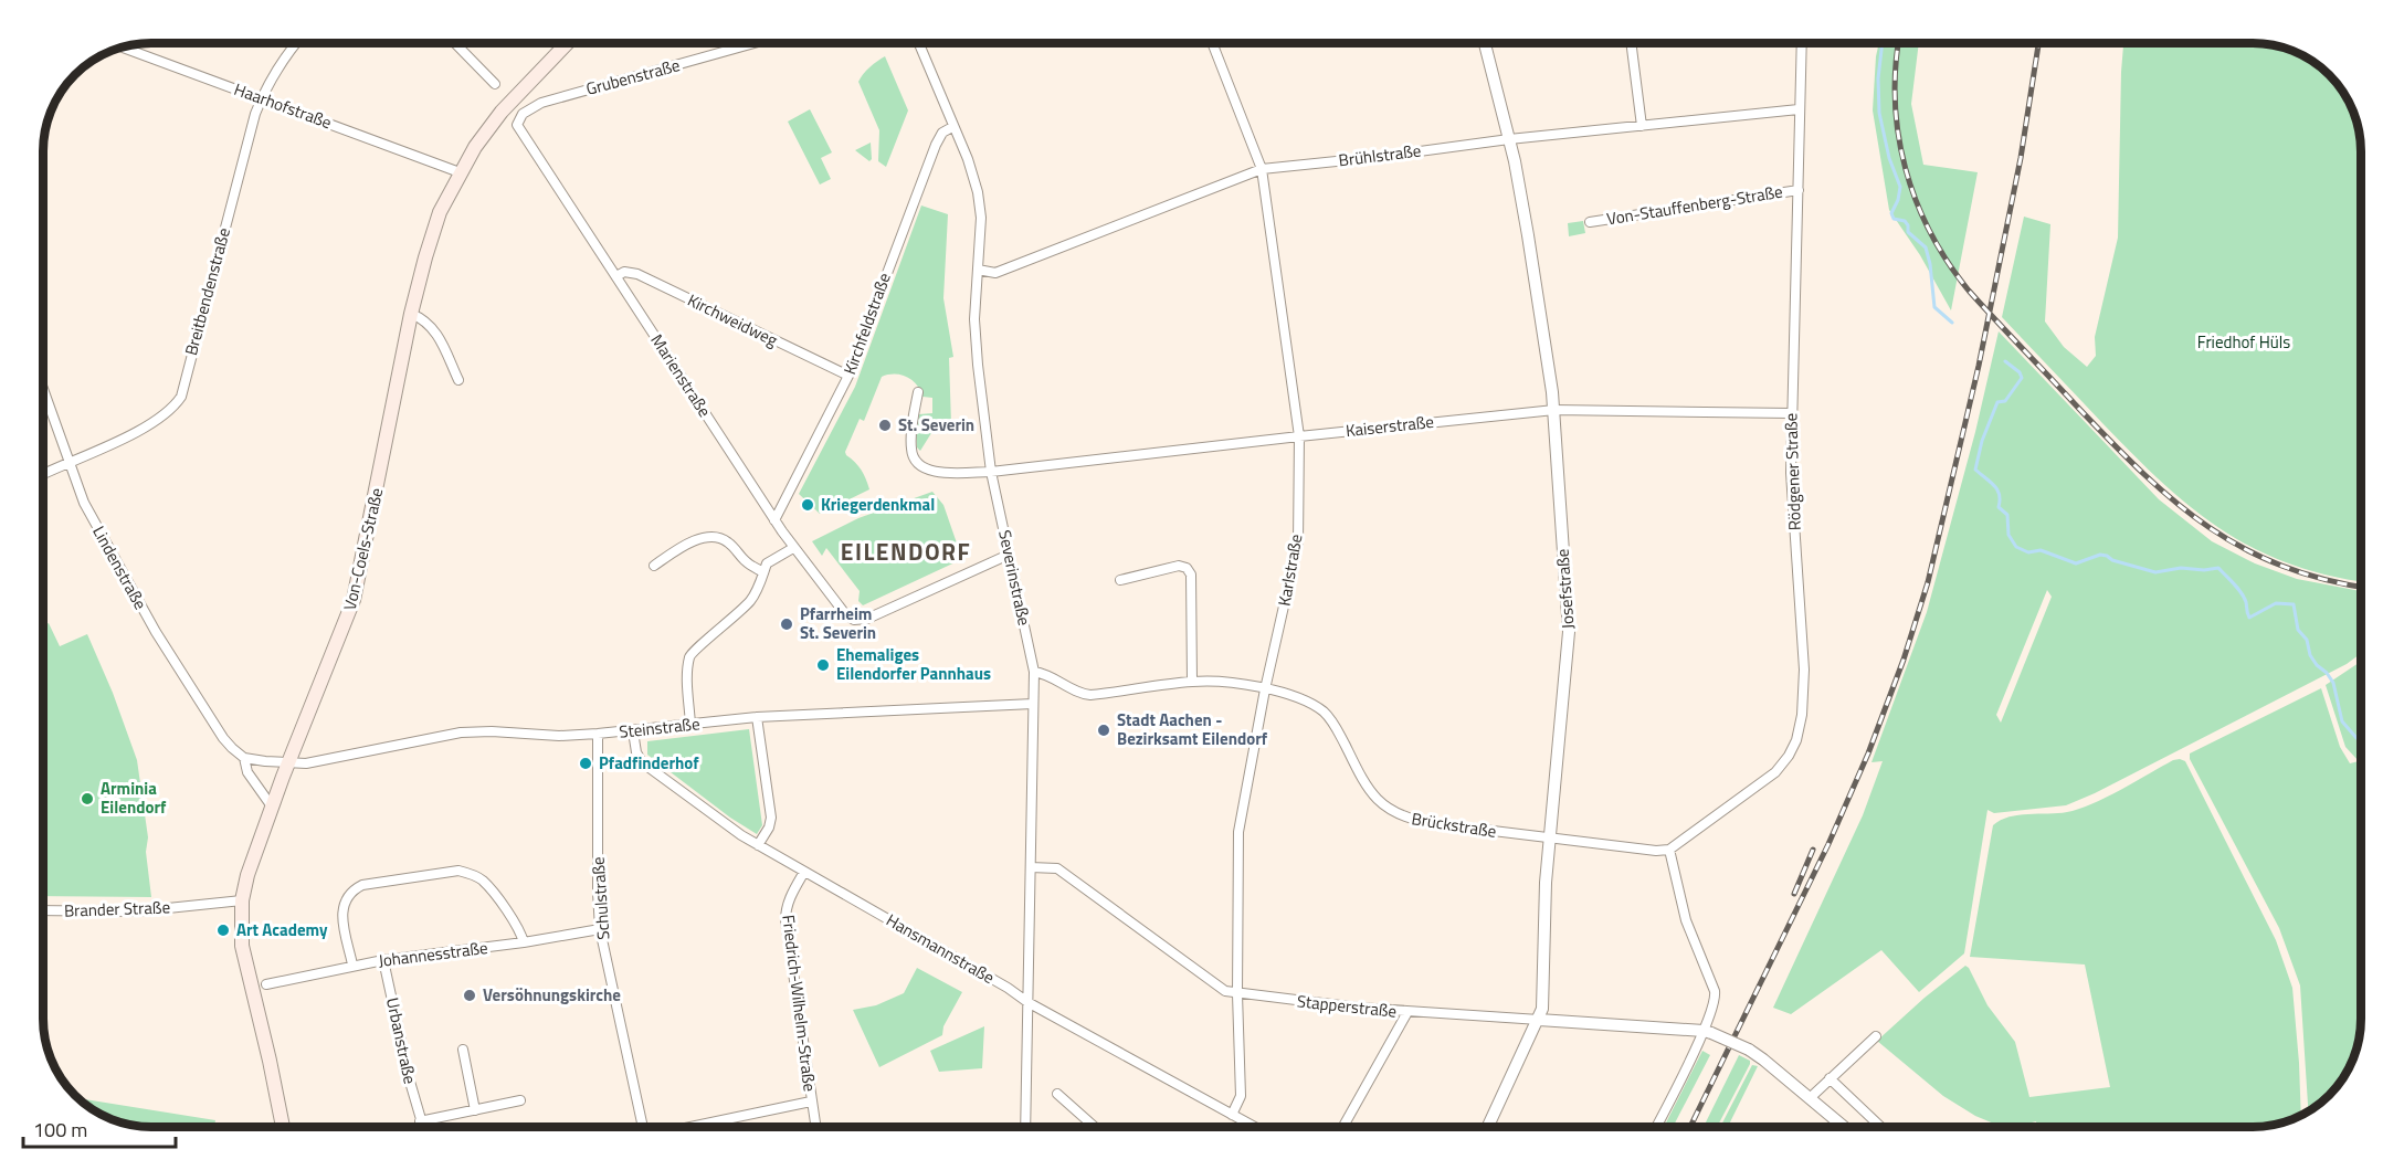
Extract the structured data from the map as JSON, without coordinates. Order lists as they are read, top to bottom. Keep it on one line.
{"streets":{"main road":["Von-Coels-Straße"],"street":["Grubenstraße","Haarhofstraße","Brühlstraße","Von-Stauffenberg-Straße","Breitbendenstraße","Kirchweidweg","Kirchfeldstraße","Marienstraße","Kaiserstraße","Rödgener Straße","Lindenstraße","Karlstraße","Severinstraße","Josefstraße","Steinstraße","Brückstraße","Schulstraße","Brander Straße","Hansmannstraße","Johannesstraße","Friedrich-Wilhelm-Straße","Stapperstraße","Urbanstraße"]},"crossings":[["Grubenstraße","Marienstraße"],["Haarhofstraße","Breitbendenstraße"],["Haarhofstraße","Von-Coels-Straße"],["Brühlstraße","Rödgener Straße"],["Brühlstraße","Karlstraße"],["Brühlstraße","Severinstraße"],["Brühlstraße","Josefstraße"],["Von-Stauffenberg-Straße","Rödgener Straße"],["Breitbendenstraße","Lindenstraße"],["Kirchweidweg","Kirchfeldstraße"],["Kirchweidweg","Marienstraße"],["Kirchfeldstraße","Marienstraße"],["Kirchfeldstraße","Severinstraße"],["Marienstraße","Severinstraße"],["Kaiserstraße","Rödgener Straße"],["Kaiserstraße","Karlstraße"],["Kaiserstraße","Severinstraße"],["Kaiserstraße","Josefstraße"],["Rödgener Straße","Brückstraße"],["Von-Coels-Straße","Lindenstraße"],["Von-Coels-Straße","Steinstraße"],["Von-Coels-Straße","Brander Straße"],["Karlstraße","Brückstraße"],["Karlstraße","Hansmannstraße"],["Karlstraße","Stapperstraße"],["Severinstraße","Steinstraße"],["Severinstraße","Brückstraße"],["Severinstraße","Hansmannstraße"],["Severinstraße","Stapperstraße"],["Josefstraße","Brückstraße"],["Josefstraße","Stapperstraße"],["Steinstraße","Schulstraße"],["Steinstraße","Hansmannstraße"],["Schulstraße","Johannesstraße"],["Hansmannstraße","Friedrich-Wilhelm-Straße"],["Johannesstraße","Urbanstraße"]],"districts":["EILENDORF"],"parks":["Friedhof Hüls"],"places":["St. Severin","Kriegerdenkmal","Pfarrheim St. Severin","Ehemaliges Eilendorfer Pannhaus","Stadt Aachen - Bezirksamt Eilendorf","Pfadfinderhof","Arminia Eilendorf","Art Academy","Versöhnungskirche"],"scale_bar":"100 m"}
